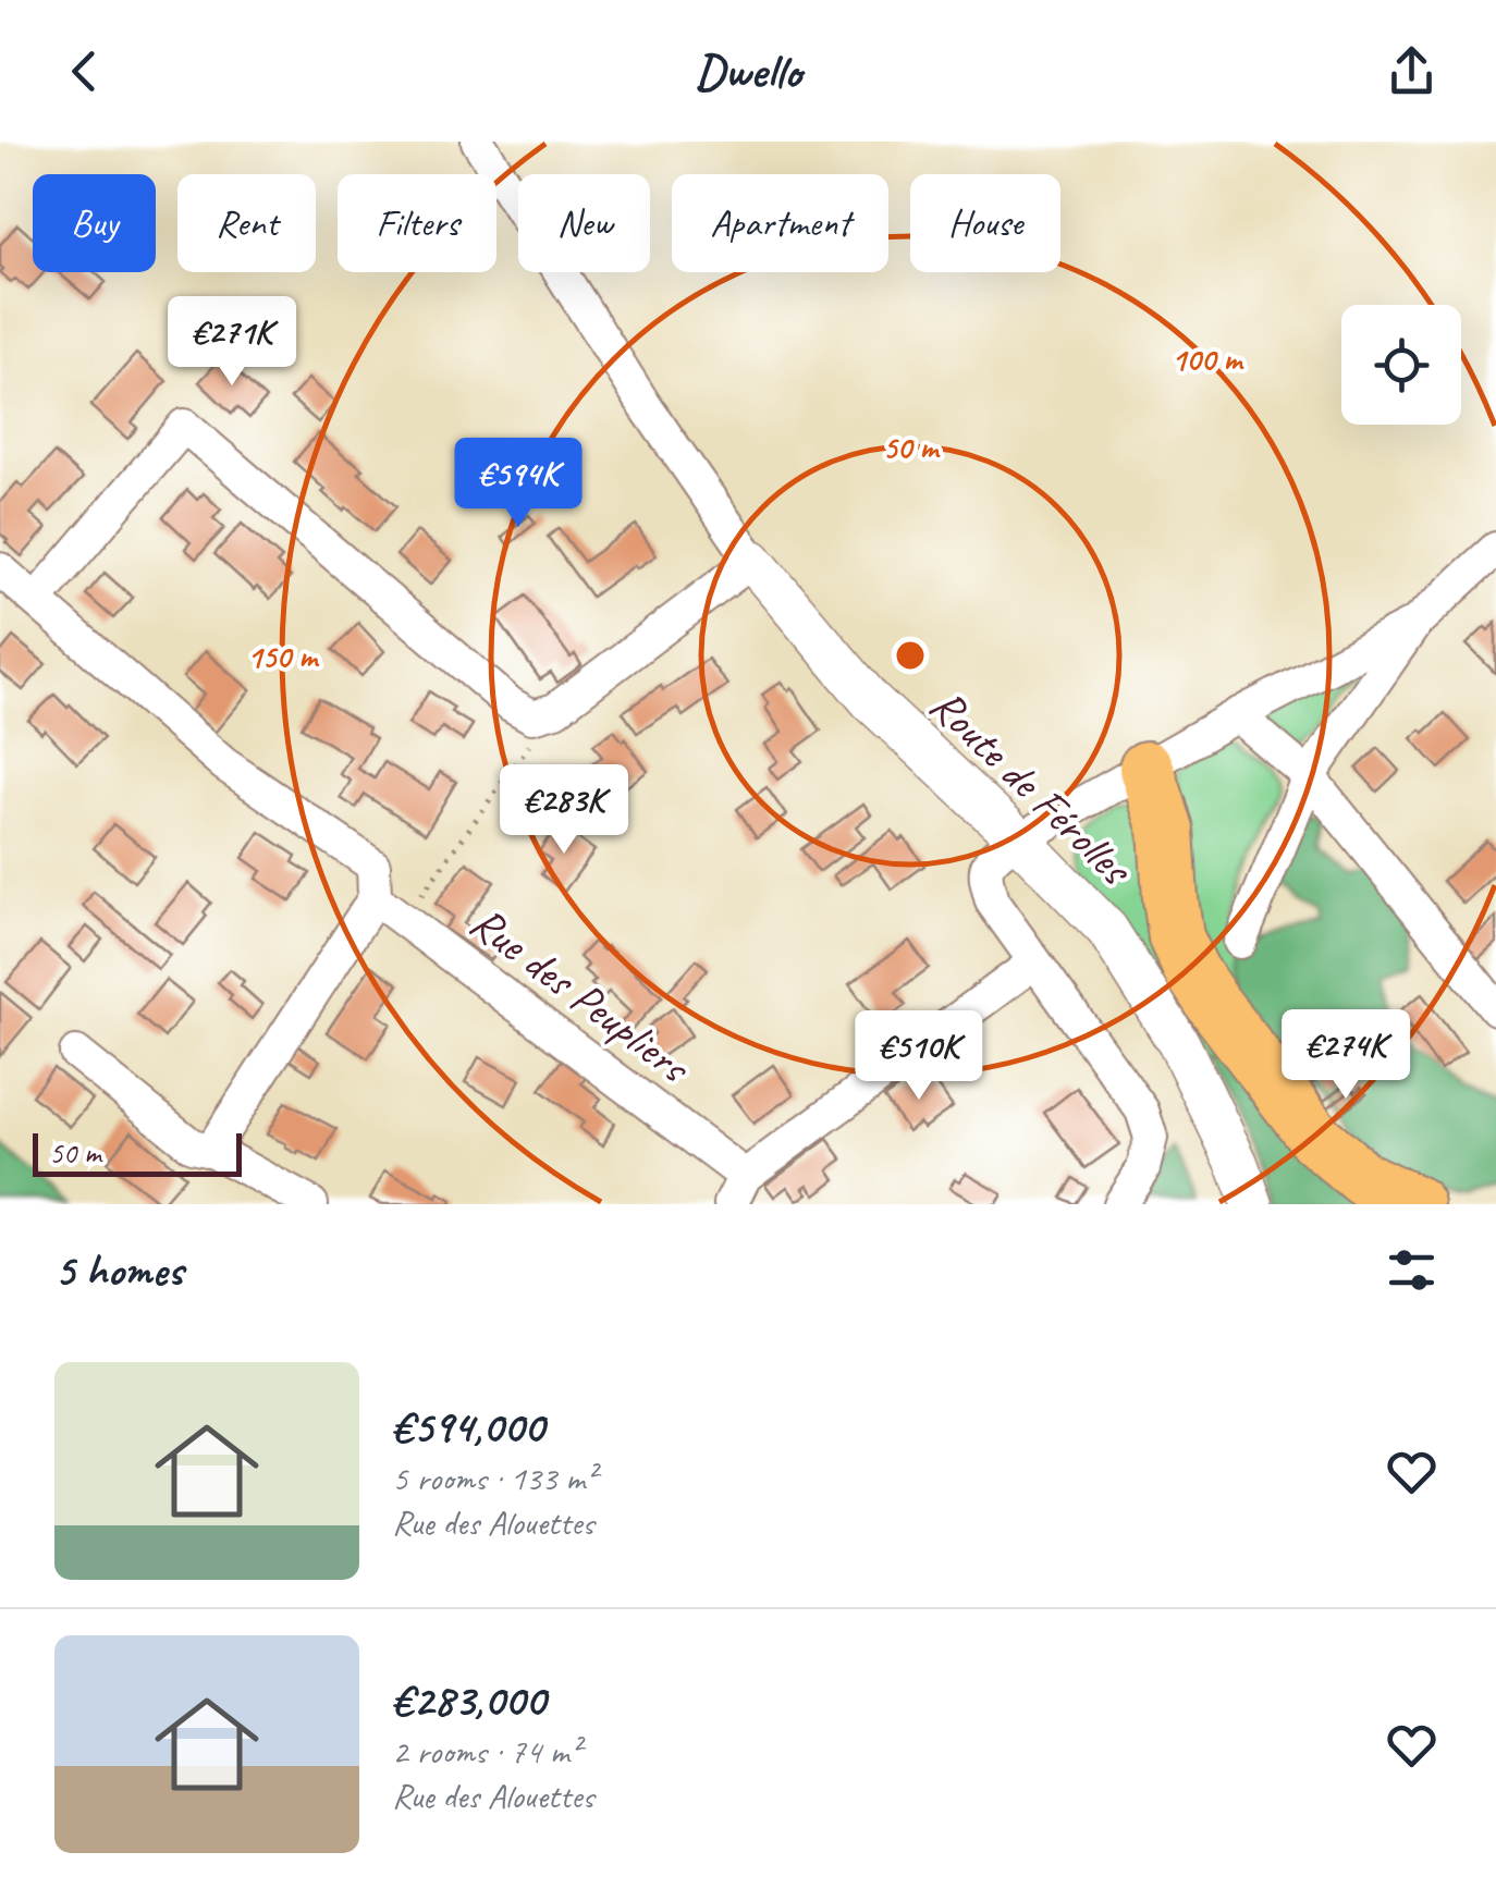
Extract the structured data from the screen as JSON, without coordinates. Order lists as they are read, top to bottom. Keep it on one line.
{"streets":{"street":["Route de Férolles","Rue des Peupliers"]},"scale_bar":"50 m","page":{"header":"Dwello","chip":["Buy","Rent","Filters","New","Apartment","House"],"price":["€271K","€594K","€283K","€274K","€510K"],"scale":"50 m","heading":"5 homes","list":[{"name":"€594,000","note":"5 rooms · 133 m² · Rue des Alouettes"},{"name":"€283,000","note":"2 rooms · 74 m² · Rue des Alouettes"}]},"rings":["100 m","50 m","150 m"]}
